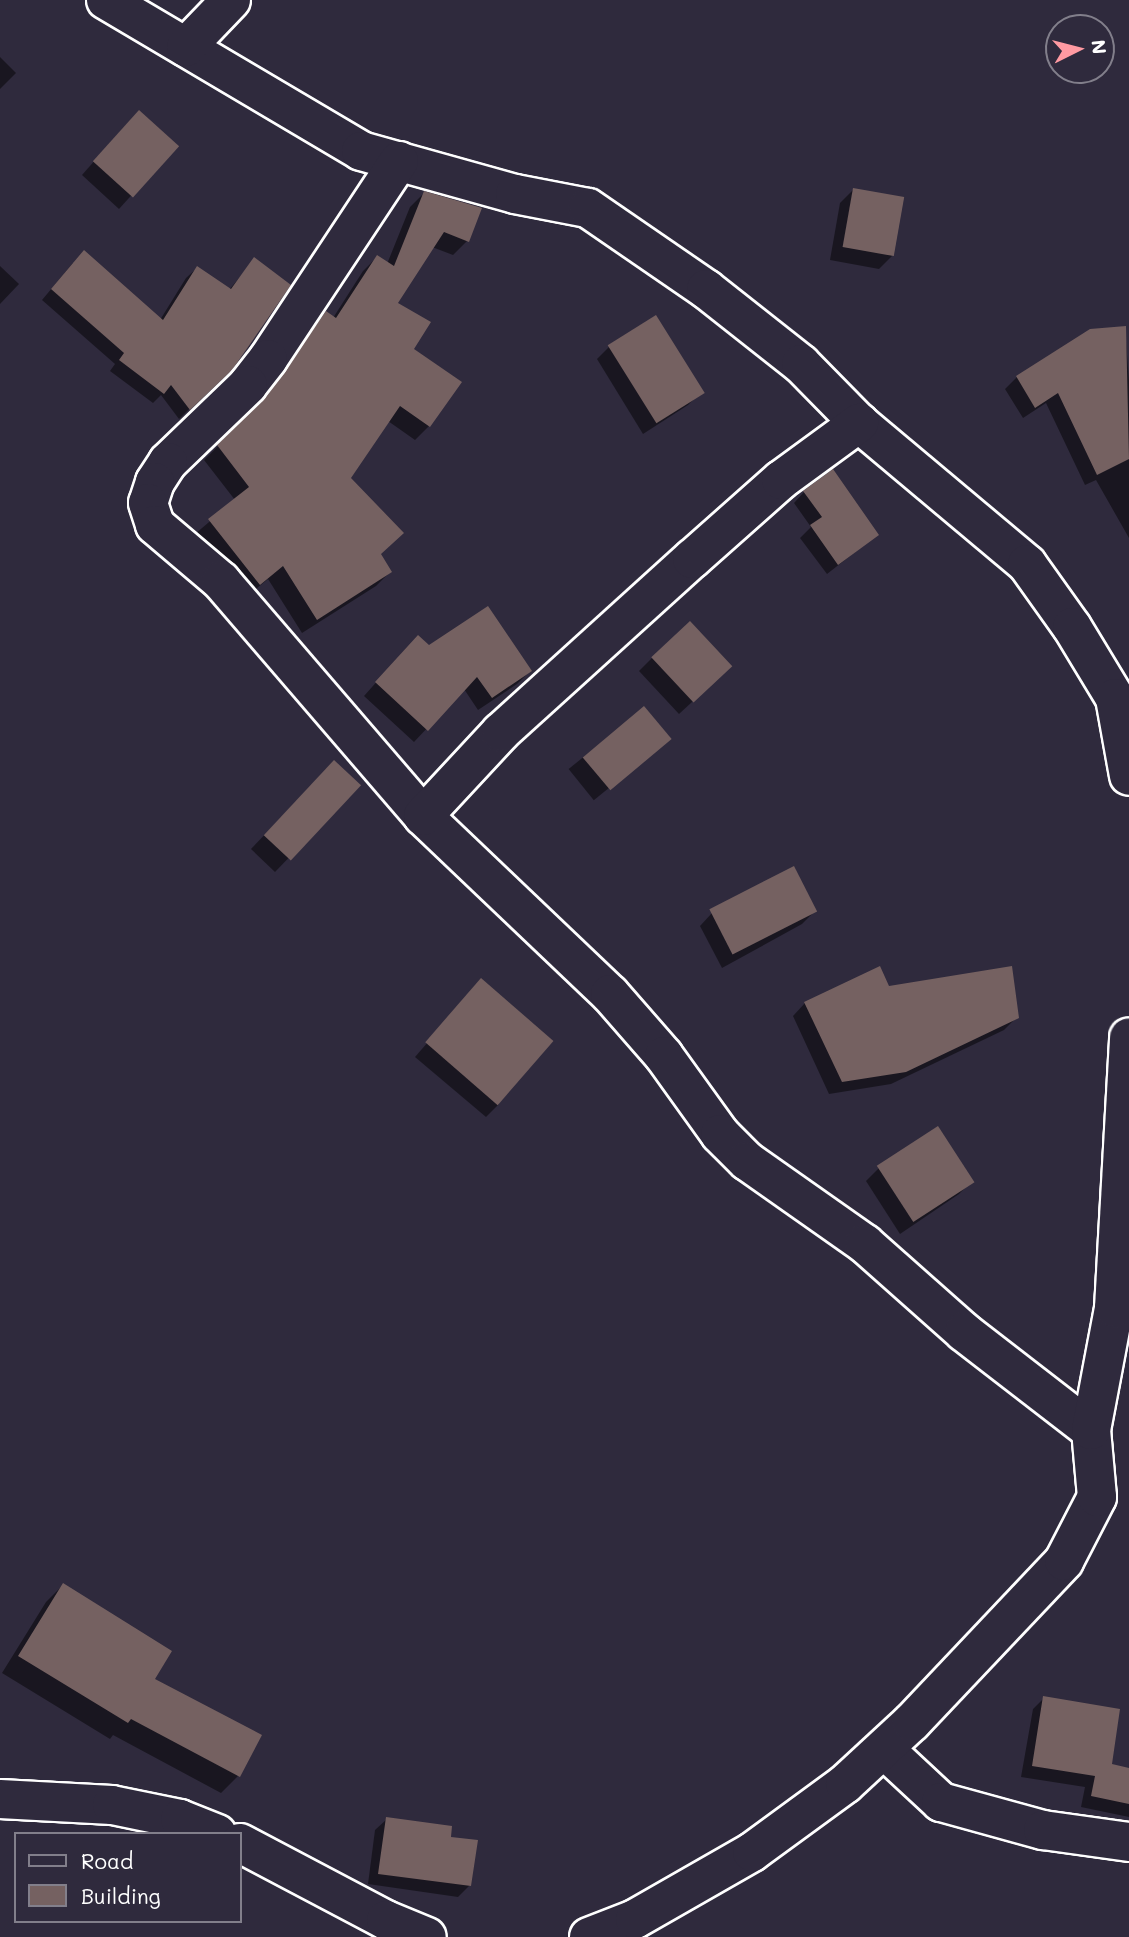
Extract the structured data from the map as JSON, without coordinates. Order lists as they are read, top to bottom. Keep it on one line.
{"legend":["Road","Building"],"north":"right"}
